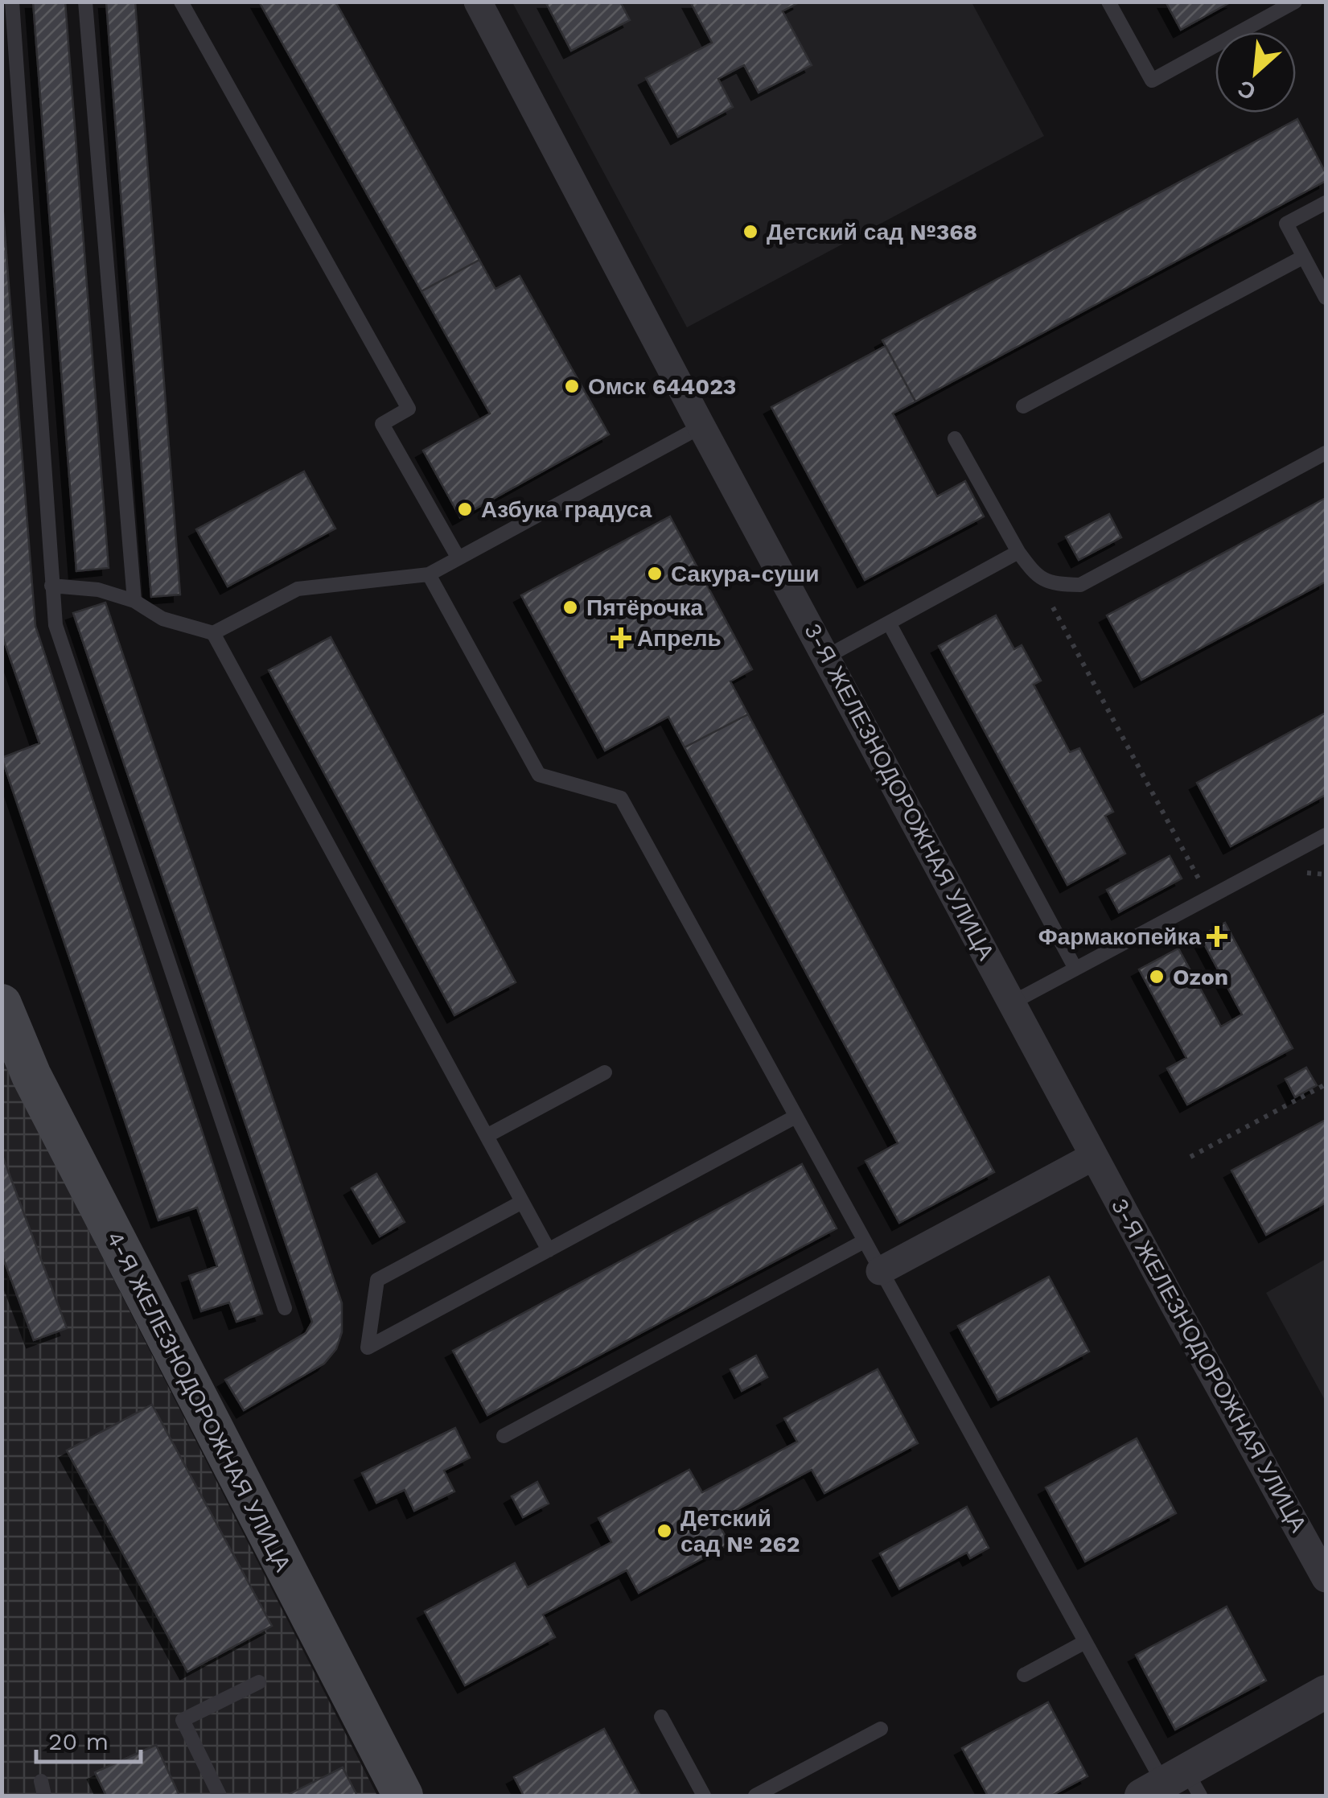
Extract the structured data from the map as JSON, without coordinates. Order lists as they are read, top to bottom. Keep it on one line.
{"streets":{"main road":["4-Я ЖЕЛЕЗНОДОРОЖНАЯ УЛИЦА"],"street":["3-Я ЖЕЛЕЗНОДОРОЖНАЯ УЛИЦА"]},"places":{"other":["Детский сад №368","Омск 644023","Азбука градуса","Сакура-суши","Пятёрочка","Ozon","Детский сад № 262"],"health":["Апрель","Фармакопейка"]},"scale_bar":"20 m","north":"bottom left"}
